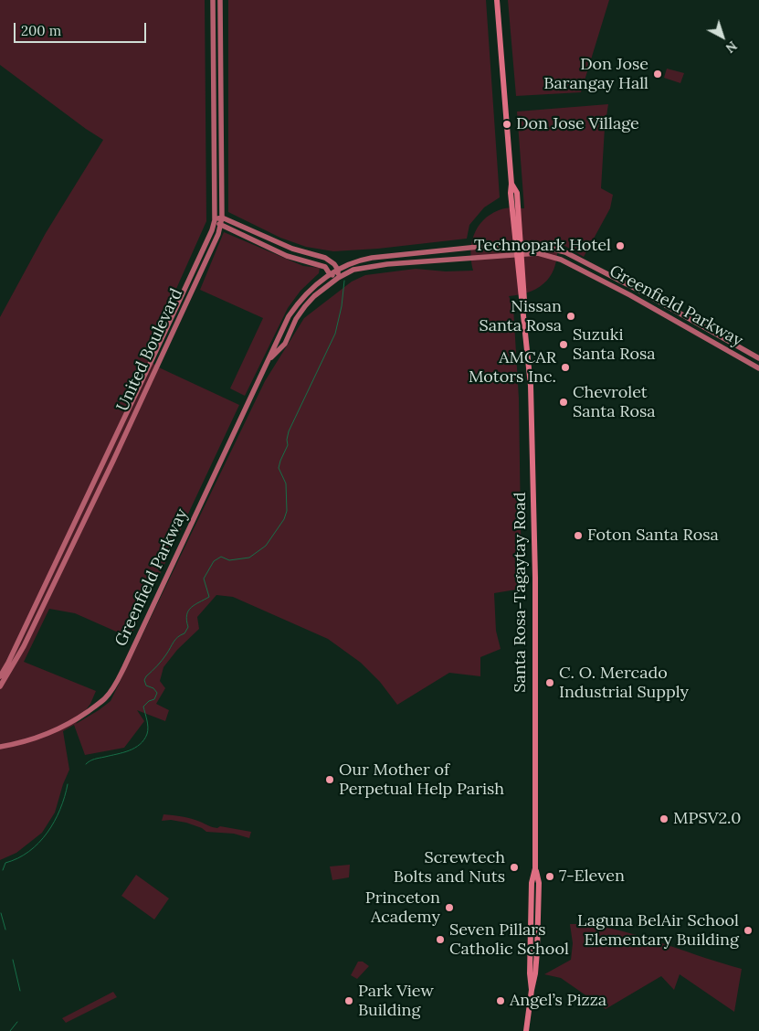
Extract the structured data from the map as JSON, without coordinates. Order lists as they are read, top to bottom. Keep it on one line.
{"streets":{"main road":["Greenfield Parkway","United Boulevard","Santa Rosa-Tagaytay Road"]},"crossings":[["Greenfield Parkway","Santa Rosa-Tagaytay Road"]],"places":["Don Jose Barangay Hall","Don Jose Village","Technopark Hotel","Nissan Santa Rosa","Suzuki Santa Rosa","AMCAR Motors Inc.","Chevrolet Santa Rosa","Foton Santa Rosa","C. O. Mercado Industrial Supply","Our Mother of Perpetual Help Parish","MPSV2.0","Screwtech Bolts and Nuts","7-Eleven","Princeton Academy","Laguna BelAir School Elementary Building","Seven Pillars Catholic School","Park View Building","Angel’s Pizza"],"scale_bar":"200 m","north":"bottom right"}
